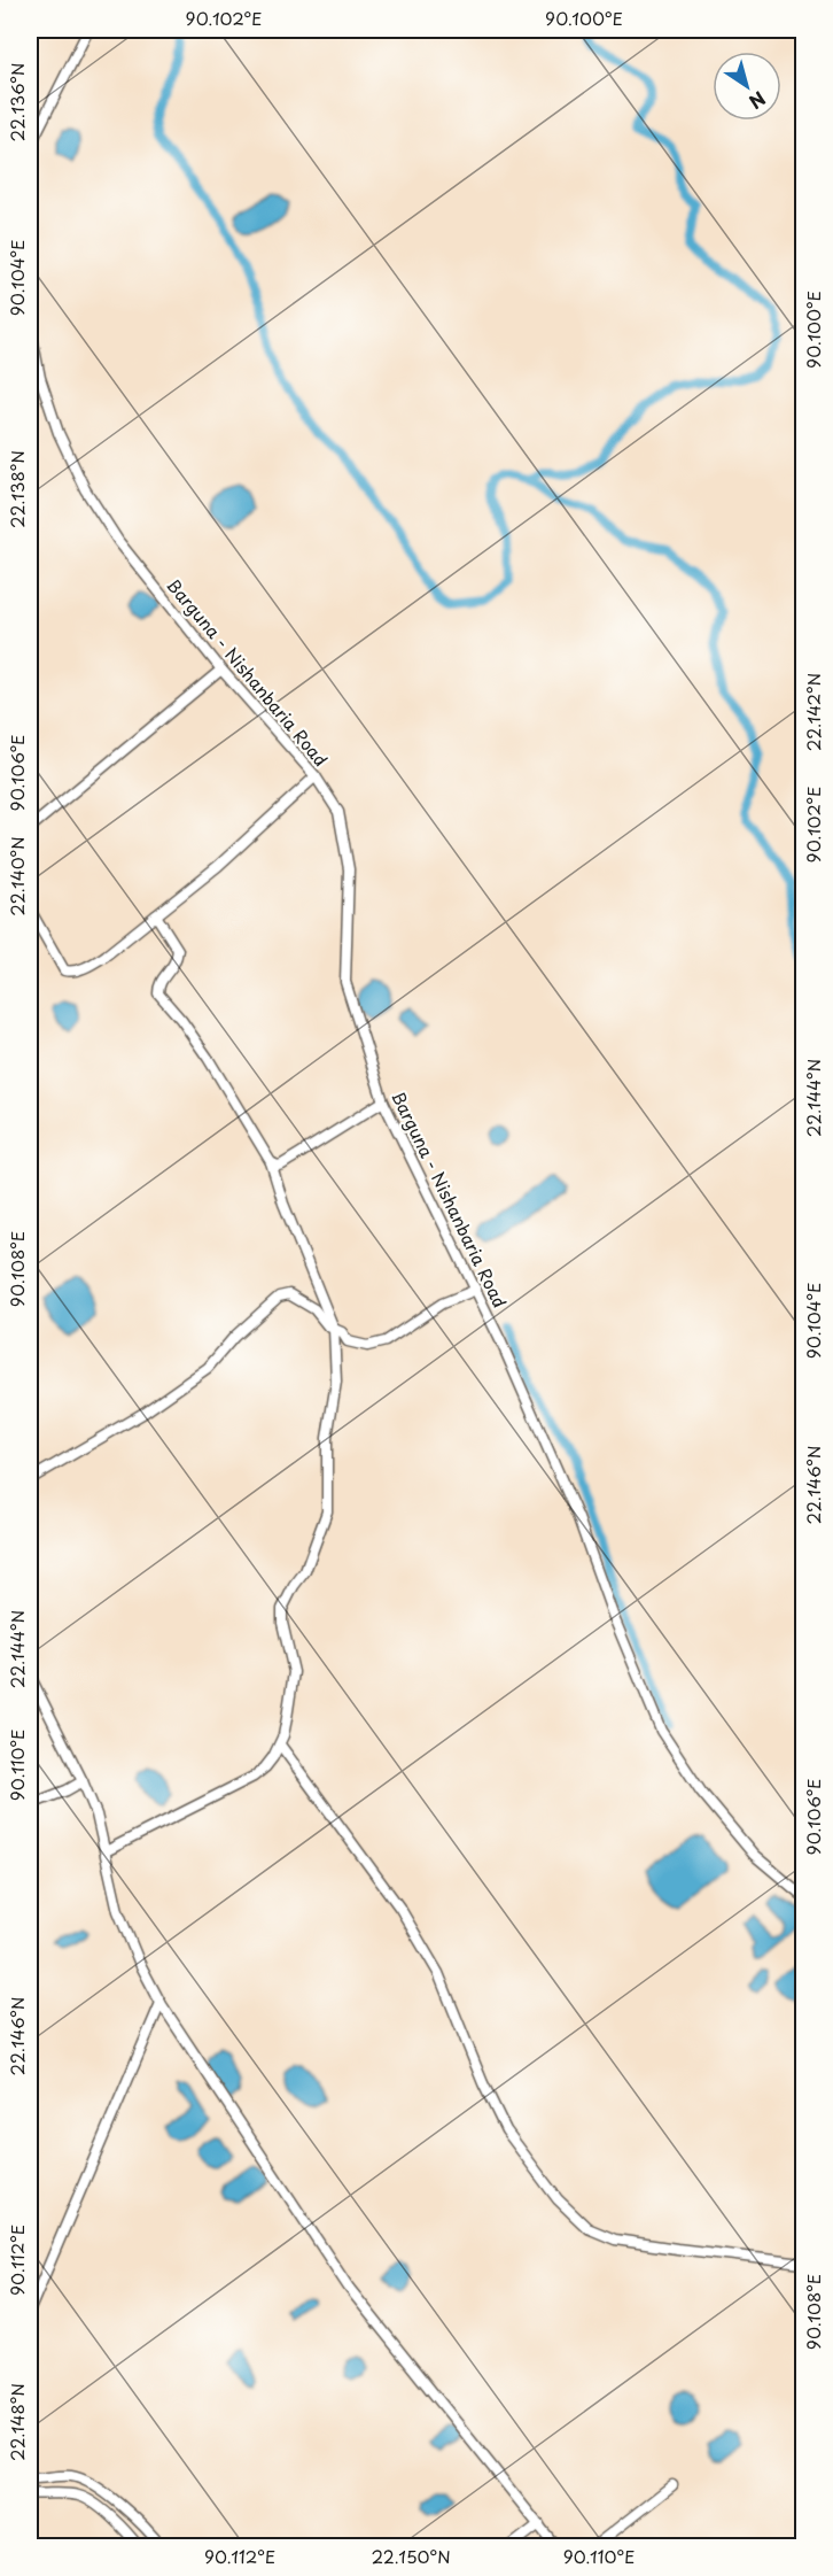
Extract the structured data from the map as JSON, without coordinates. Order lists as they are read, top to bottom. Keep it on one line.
{"streets":{"street":["Barguna - Nishanbaria Road"]},"north":"bottom right","coordinates":["90.102°E","90.100°E","22.136°N","90.104°E","22.138°N","22.142°N","90.106°E","22.140°N","22.144°N","90.108°E","22.146°N","90.110°E","90.112°E","22.148°N","22.150°N"]}
